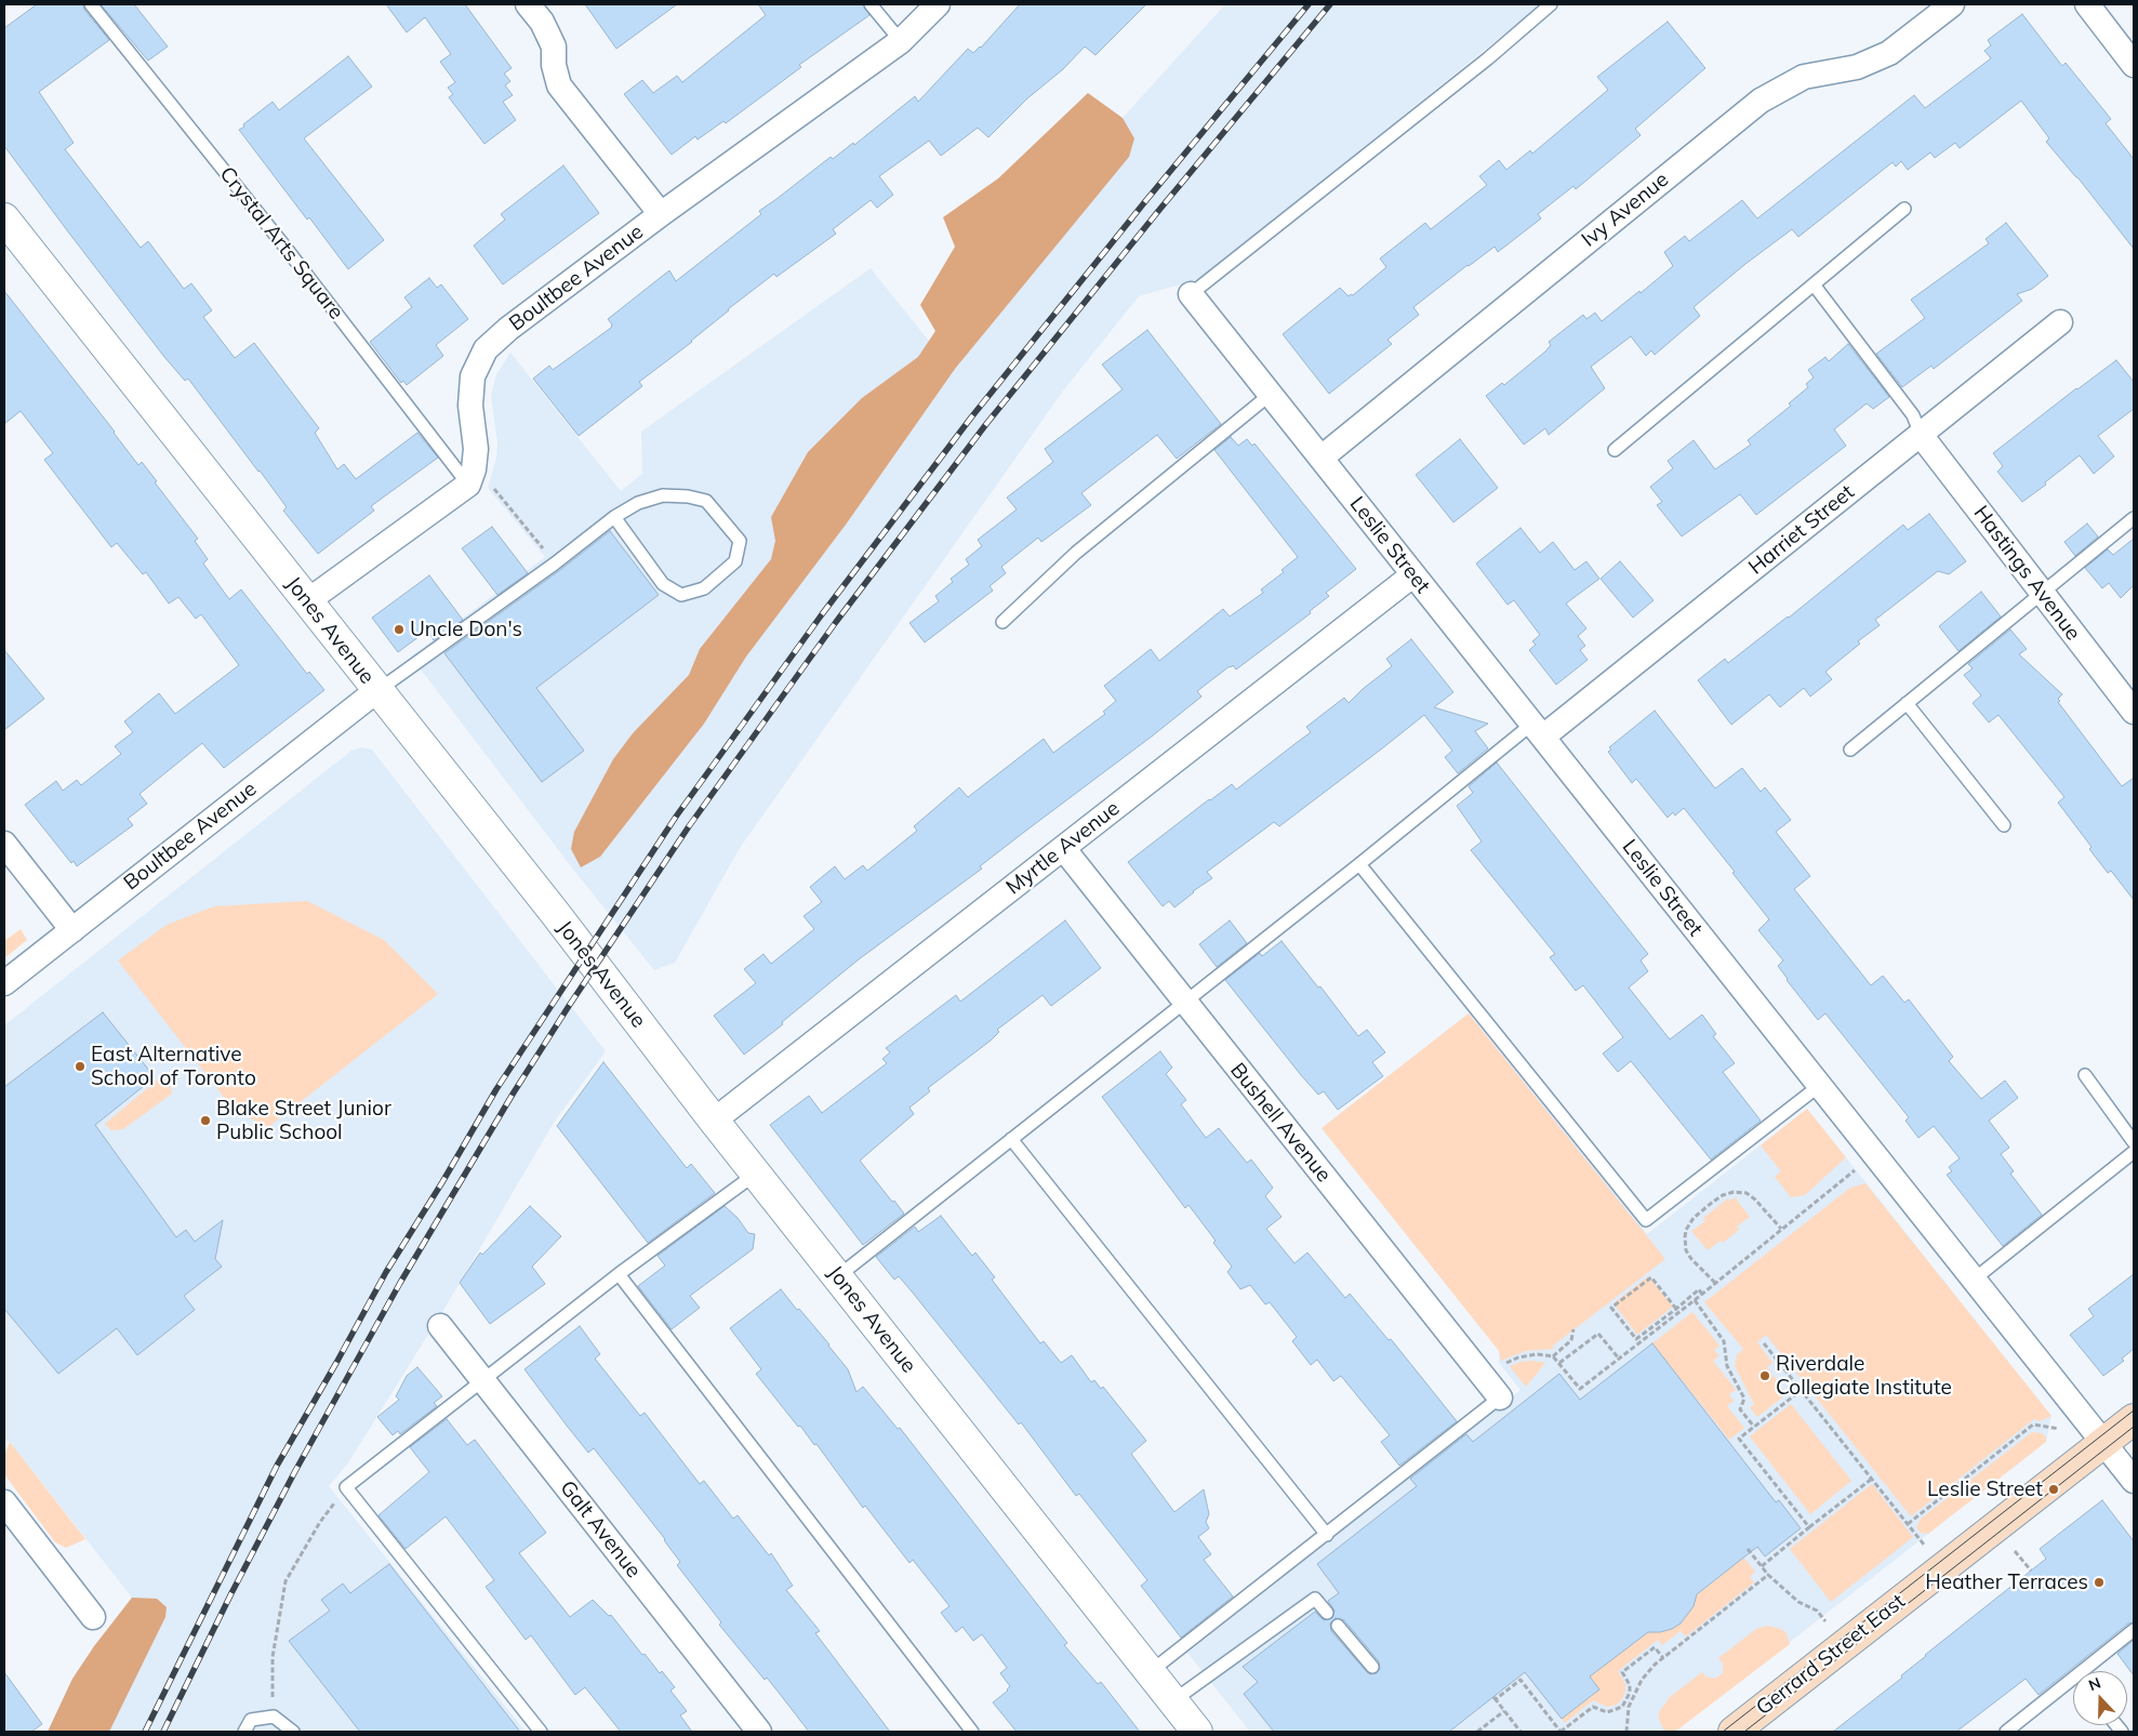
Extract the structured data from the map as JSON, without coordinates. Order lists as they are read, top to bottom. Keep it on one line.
{"streets":{"main road":["Gerrard Street East"],"street":["Ivy Avenue","Boultbee Avenue","Harriet Street","Leslie Street","Hastings Avenue","Jones Avenue","Myrtle Avenue","Bushell Avenue","Galt Avenue"],"lane":["Crystal Arts Square"]},"crossings":[["Ivy Avenue","Leslie Street"],["Crystal Arts Square","Boultbee Avenue"],["Boultbee Avenue","Jones Avenue"],["Harriet Street","Leslie Street"],["Harriet Street","Hastings Avenue"],["Leslie Street","Myrtle Avenue"],["Leslie Street","Gerrard Street East"],["Jones Avenue","Myrtle Avenue"],["Myrtle Avenue","Bushell Avenue"]],"places":["Uncle Don's","East Alternative School of Toronto","Blake Street Junior Public School","Riverdale Collegiate Institute","Leslie Street","Heather Terraces"],"north":"top"}
